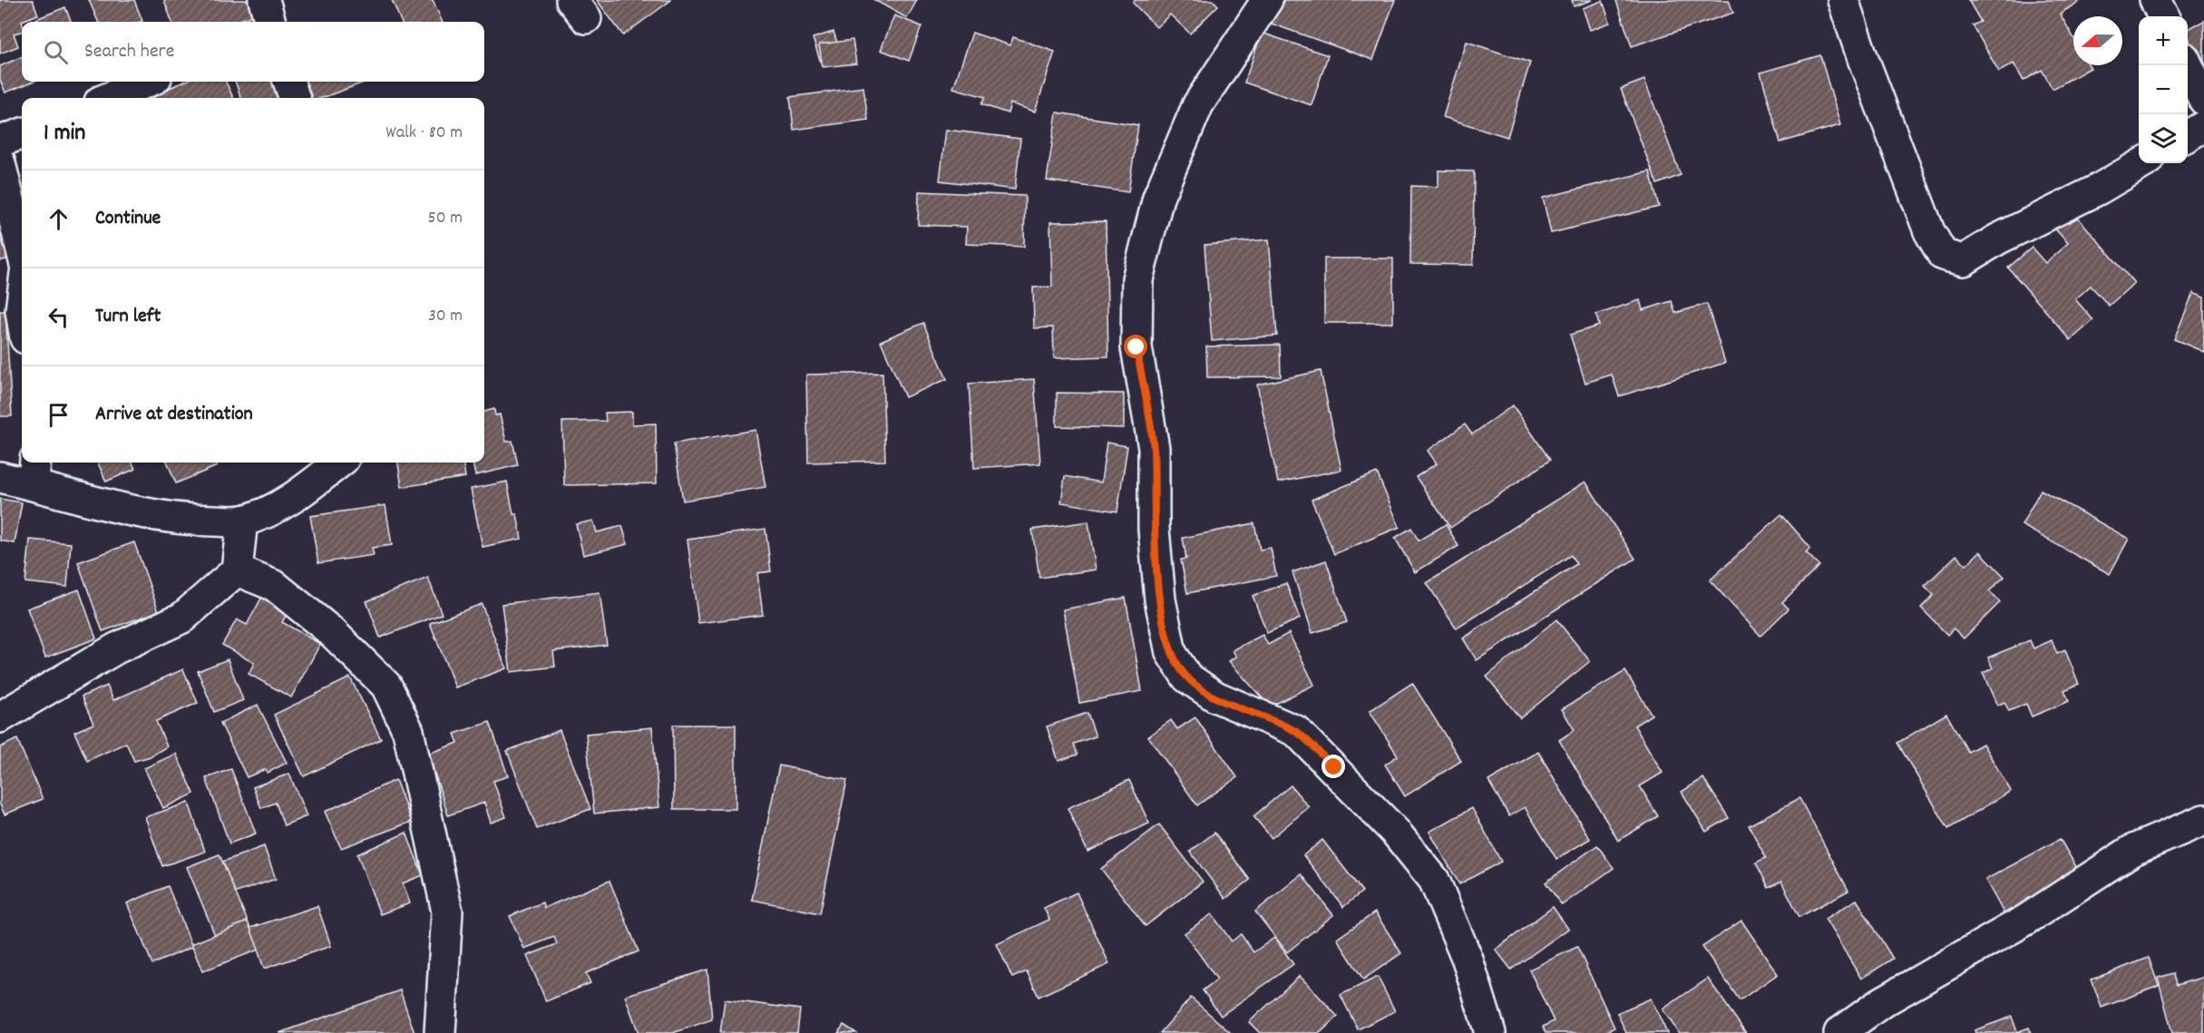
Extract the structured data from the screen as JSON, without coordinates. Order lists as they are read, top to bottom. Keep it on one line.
{"north":"left","page":{"map_buttons":["+","−"],"search":"Search here","heading":["1 min","Walk · 80 m"],"list":[["Continue","50 m"],["Turn left","30 m"],"Arrive at destination"]}}
